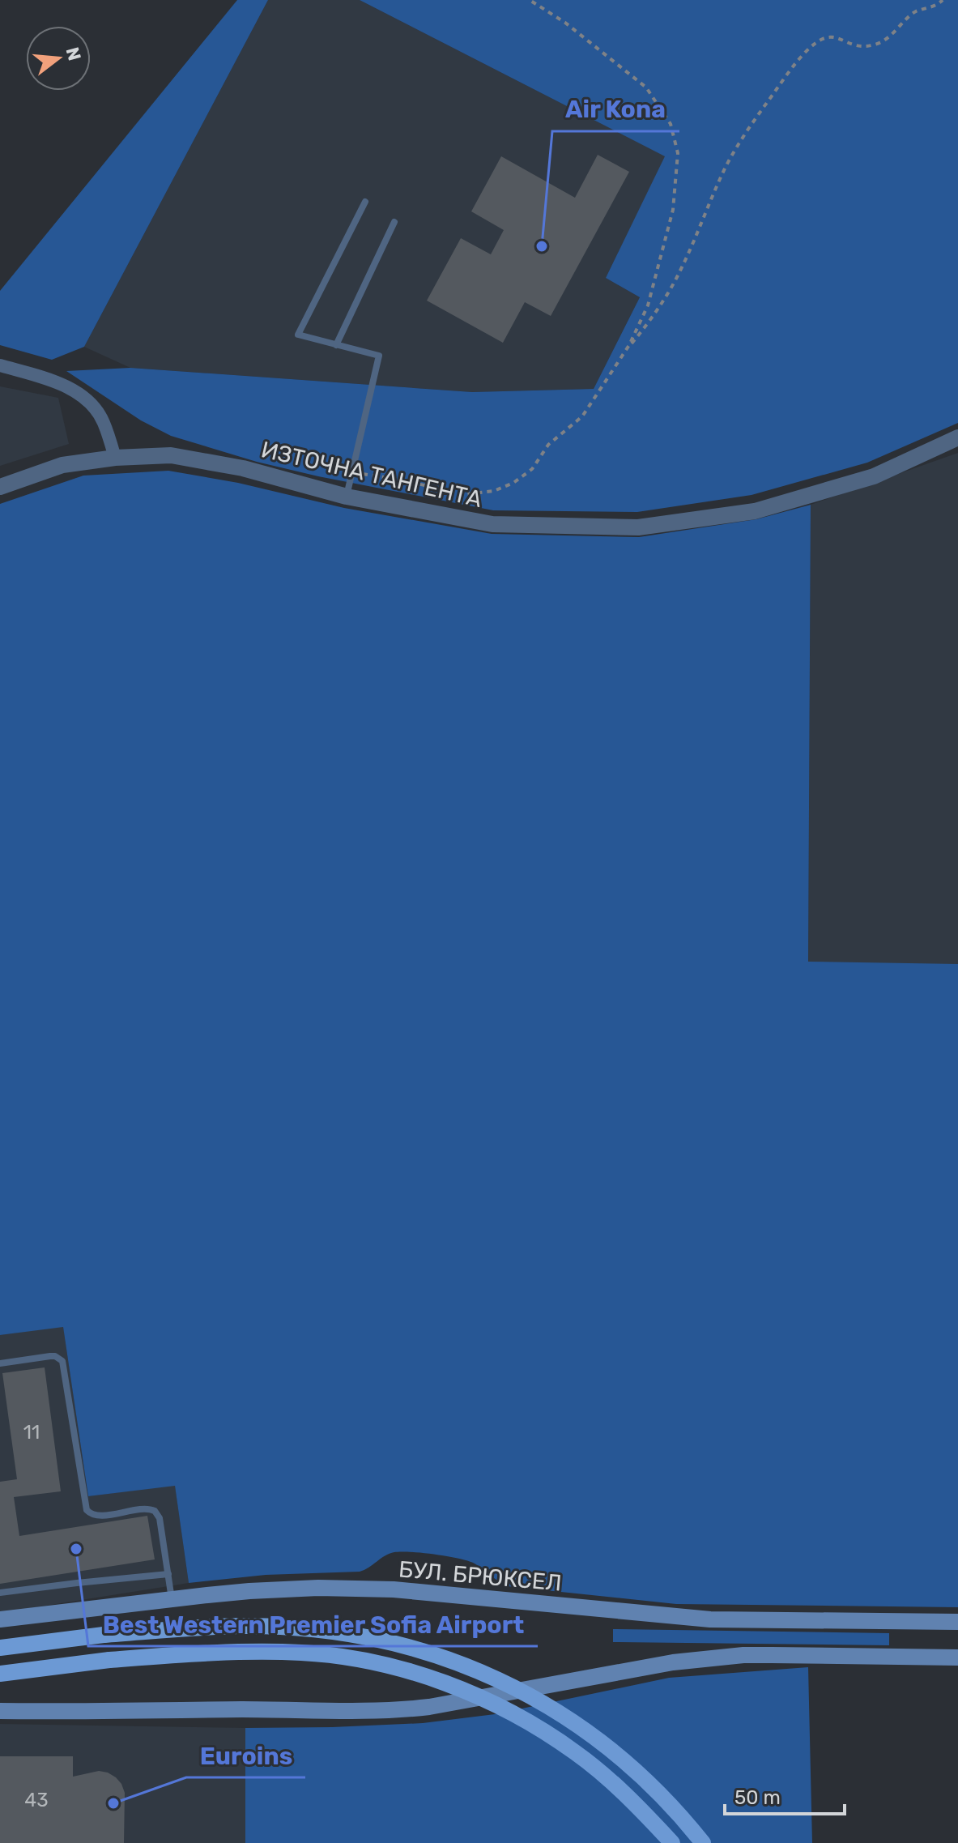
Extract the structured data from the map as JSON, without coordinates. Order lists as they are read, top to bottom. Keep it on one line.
{"streets":{"main road":["БУЛ. БРЮКСЕЛ"],"street":["ИЗТОЧНА ТАНГЕНТА"]},"places":["Air Kona","Best Western Premier Sofia Airport","Euroins"],"house_numbers":["11","43"],"scale_bar":"50 m","north":"right"}
